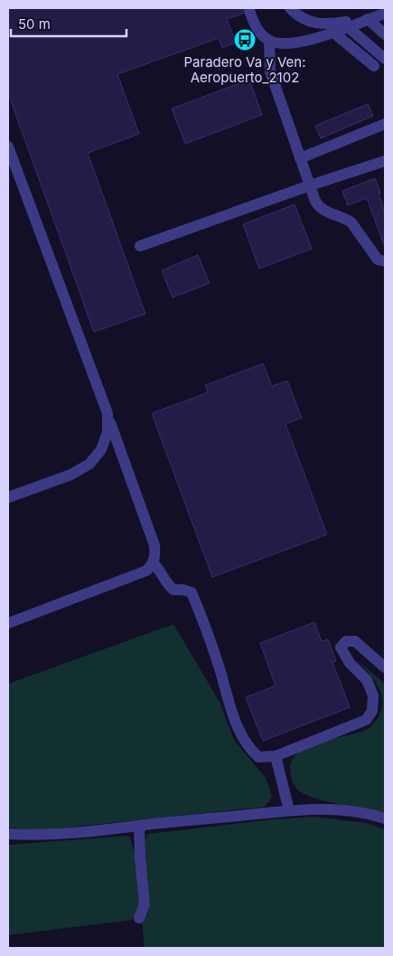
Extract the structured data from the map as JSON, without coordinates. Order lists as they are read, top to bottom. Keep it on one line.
{"places":{"bus stop":["Paradero Va y Ven: Aeropuerto_2102"]},"scale_bar":"50 m"}
